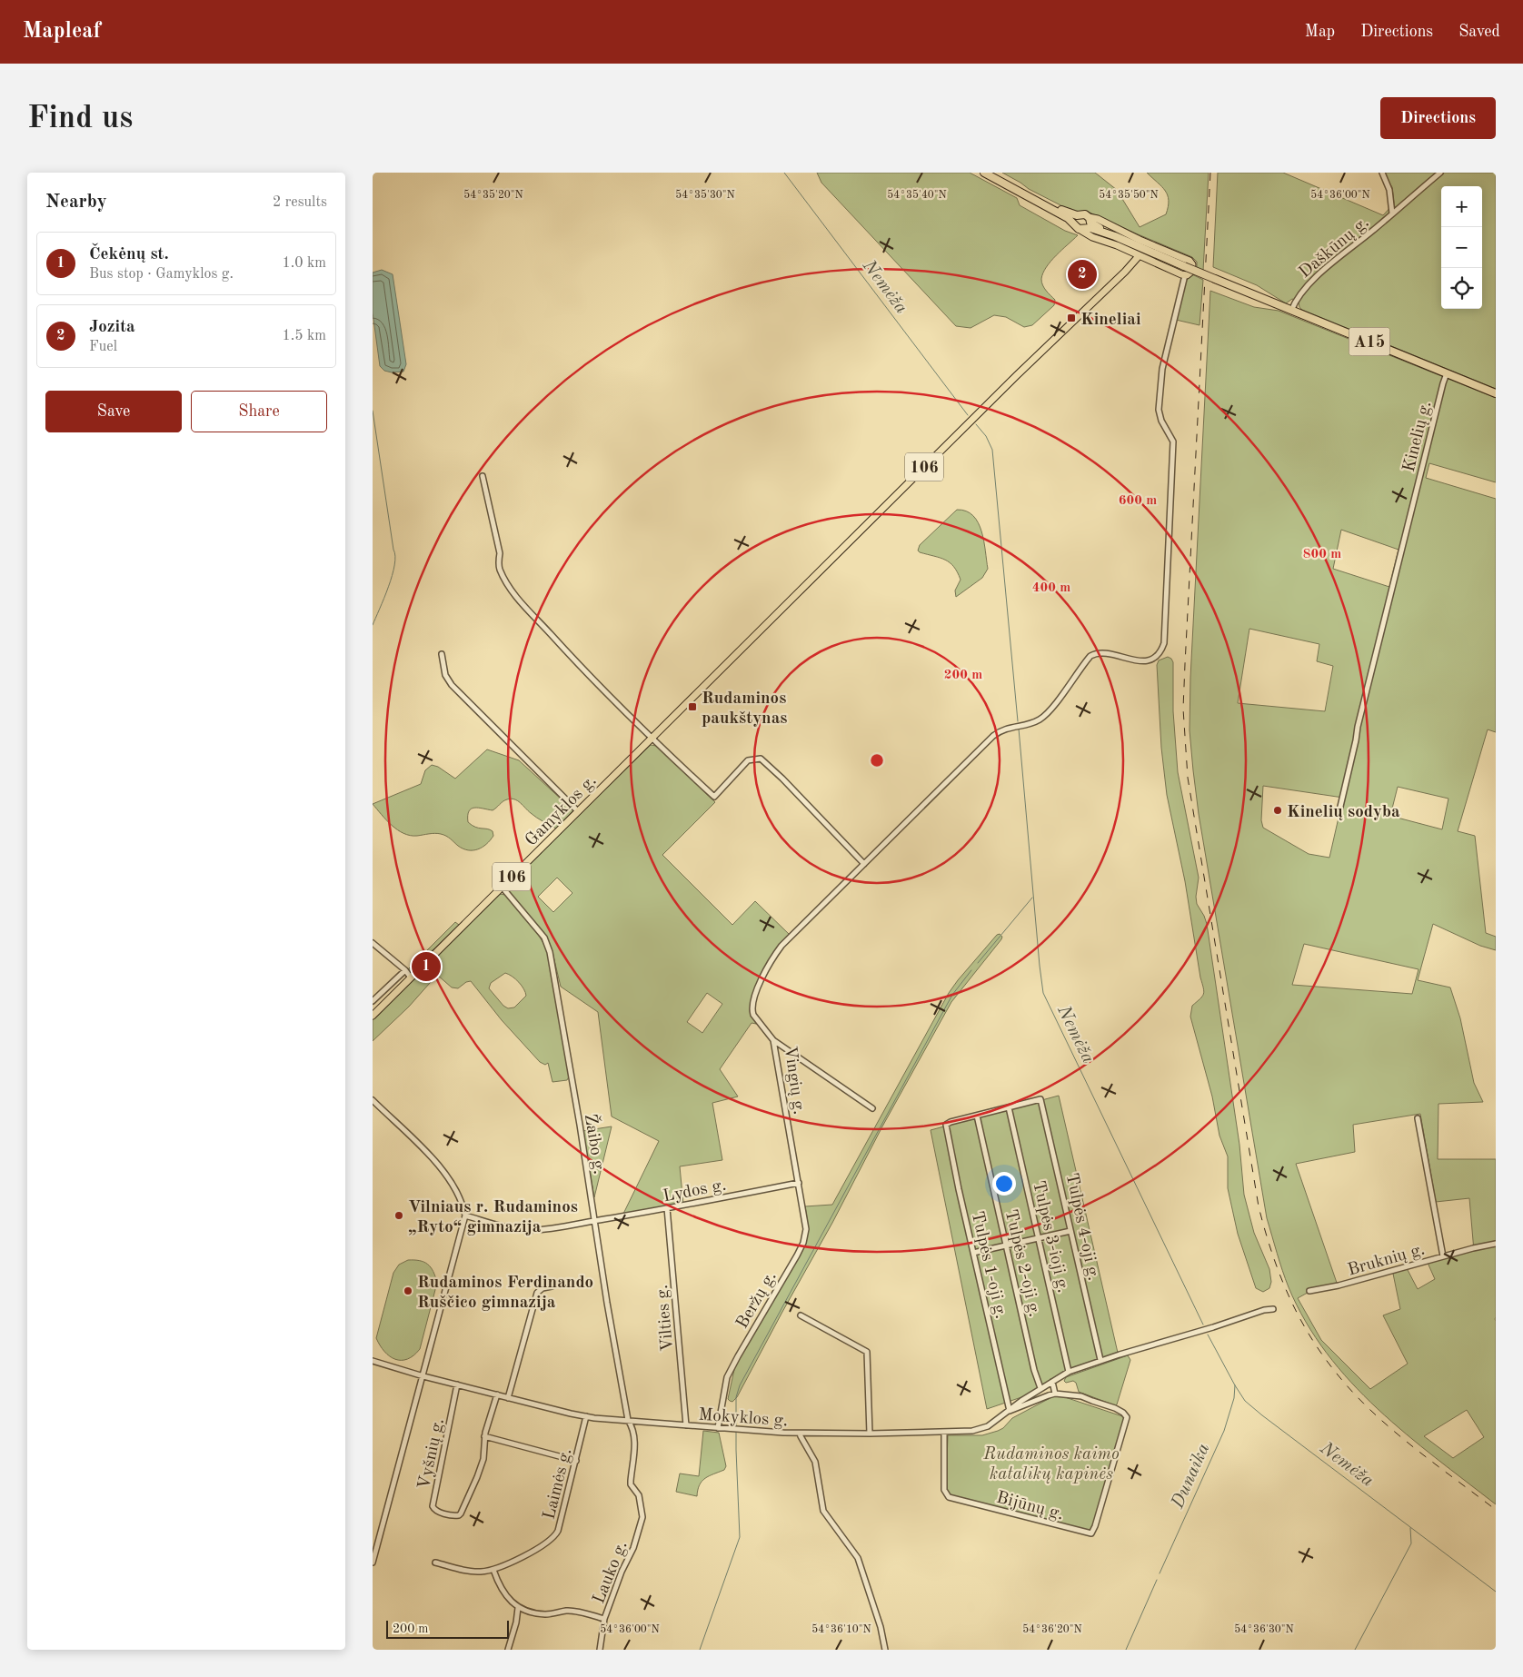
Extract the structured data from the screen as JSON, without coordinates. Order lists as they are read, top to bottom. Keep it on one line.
{"streets":{"highway":["A15"],"main road":["106","Gamyklos g."],"street":["Daškūnų g.","Kinelių g.","Vingių g.","Žaibo g.","Lydos g.","Tulpės 4-oji g.","Tulpės 3-ioji g.","Bruknių g.","Tulpės 2-oji g.","Tulpės 1-oji g.","Beržų g.","Vilties g.","Mokyklos g.","Vyšnių g.","Laimės g.","Bijūnų g.","Lauko g."]},"crossings":[["Daškūnų g.","A15"],["A15","Kinelių g."],["106","Gamyklos g."],["Gamyklos g.","Žaibo g."],["Vingių g.","Lydos g."],["Vingių g.","Beržų g."],["Žaibo g.","Lydos g."],["Žaibo g.","Mokyklos g."],["Žaibo g.","Lauko g."],["Lydos g.","Beržų g."],["Lydos g.","Vilties g."],["Tulpės 4-oji g.","Tulpės 3-ioji g."],["Tulpės 4-oji g.","Mokyklos g."],["Tulpės 3-ioji g.","Mokyklos g."],["Tulpės 2-oji g.","Tulpės 1-oji g."],["Tulpės 2-oji g.","Mokyklos g."],["Tulpės 1-oji g.","Mokyklos g."],["Beržų g.","Mokyklos g."],["Vilties g.","Mokyklos g."],["Mokyklos g.","Vyšnių g."],["Mokyklos g.","Laimės g."],["Mokyklos g.","Bijūnų g."],["Mokyklos g.","Lauko g."]],"water":["Nemėža","Dunaika"],"parks":["Rudaminos kaimo katalikų kapinės"],"places":{"transit":["Kineliai","Rudaminos paukštynas"],"other":["Kinelių sodyba","Vilniaus r. Rudaminos „Ryto“ gimnazija","Rudaminos Ferdinando Ruščico gimnazija"]},"scale_bar":"200 m","page":{"header":"Mapleaf","nav":["Map","Directions","Saved"],"buttons":["Directions",["Save","Share"]],"title":"Find us","heading":["Nearby","2 results"],"map_buttons":["+","−"],"list":[{"mark":"1","name":"Čekėnų st.","note":"Bus stop · Gamyklos g.","value":"1.0 km"},{"mark":"2","name":"Jozita","note":"Fuel","value":"1.5 km"}],"pins":["2","1"],"scale":"200 m"},"coordinates":["54°35'20\"N","54°35'30\"N","54°35'40\"N","54°35'50\"N","54°36'00\"N","54°36'10\"N","54°36'20\"N","54°36'30\"N"],"rings":["600 m","800 m","400 m","200 m"]}
